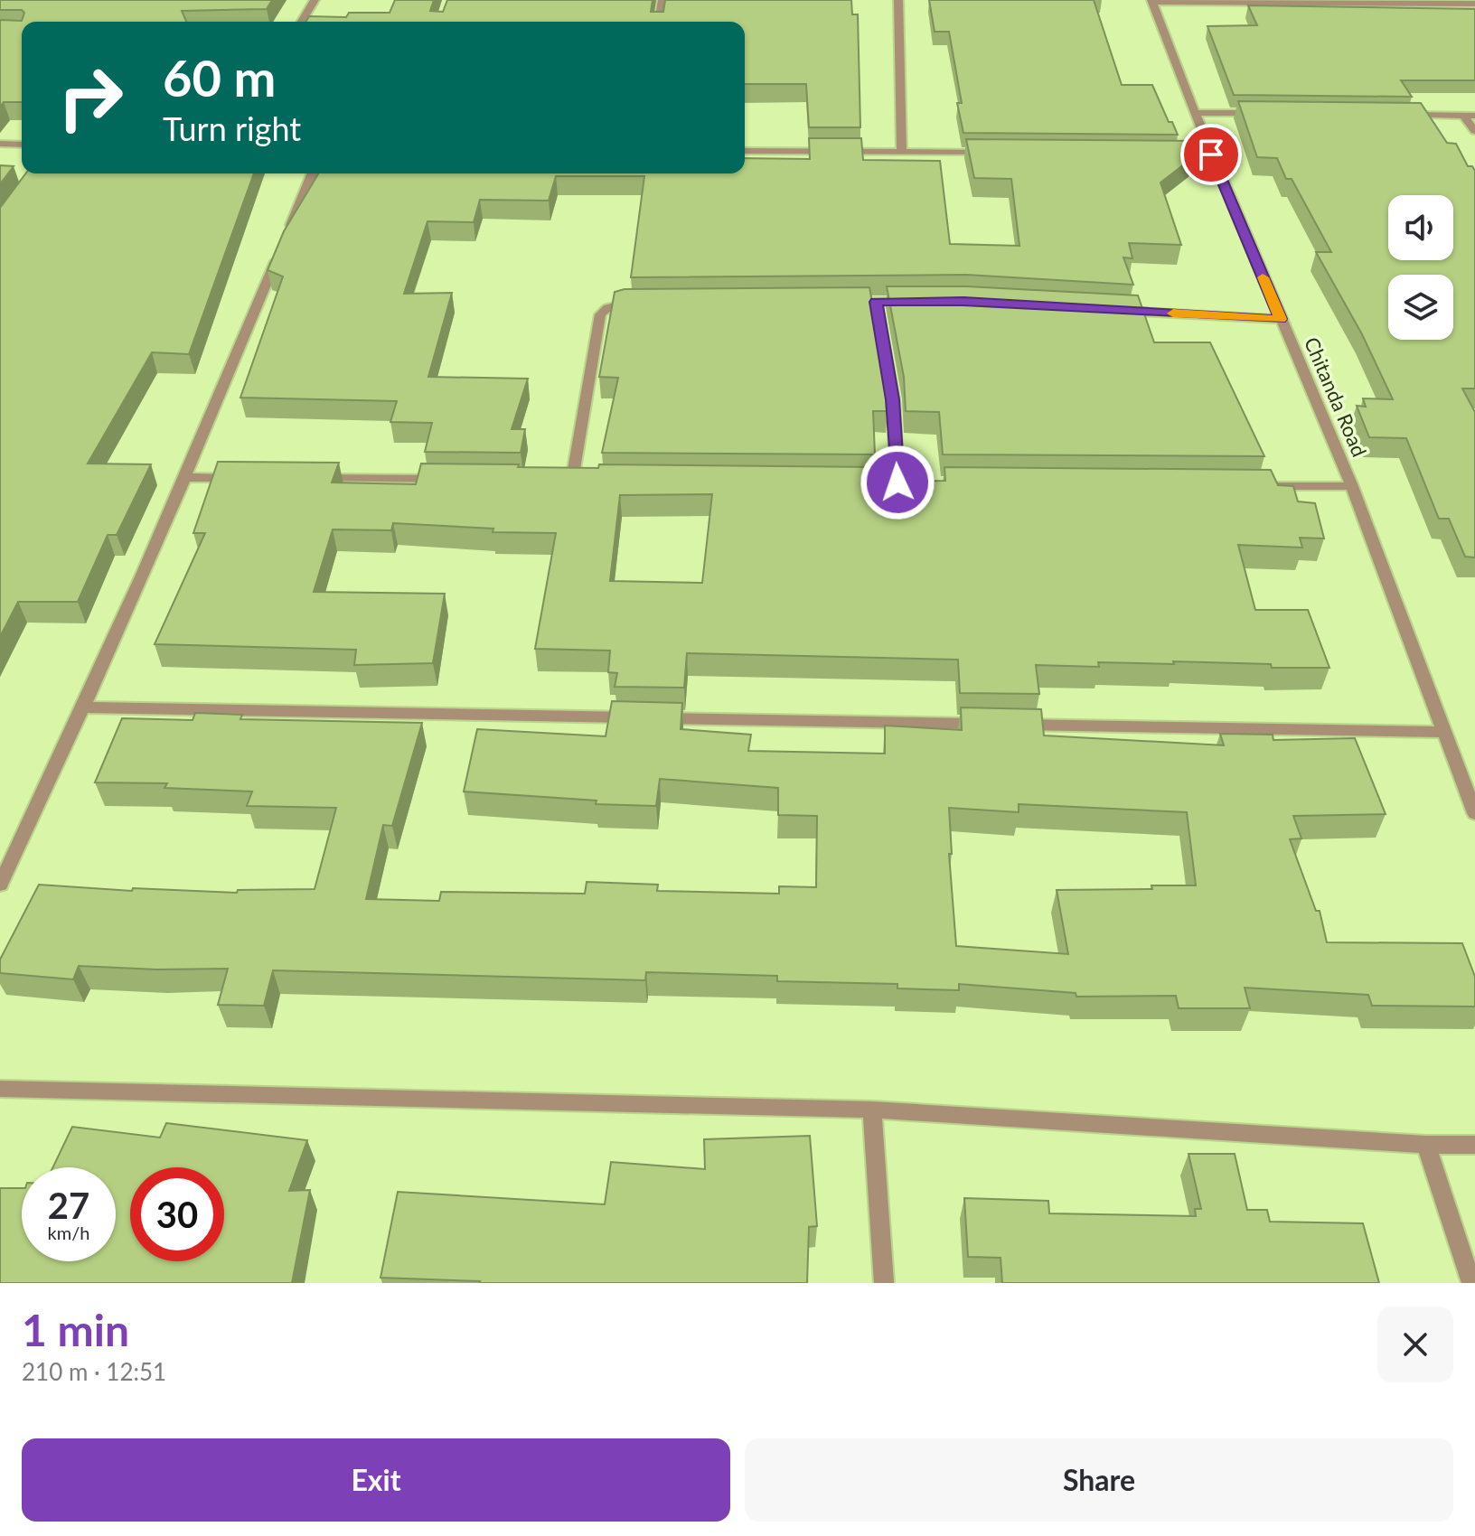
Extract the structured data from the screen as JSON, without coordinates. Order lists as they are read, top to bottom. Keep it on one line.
{"streets":{"street":["Chitanda Road"]},"page":{"turn":["60 m","Turn right"],"speed":"27 km/h","limit":"30","heading":["1 min","210 m · 12:51"],"buttons":["Exit","Share"]}}
